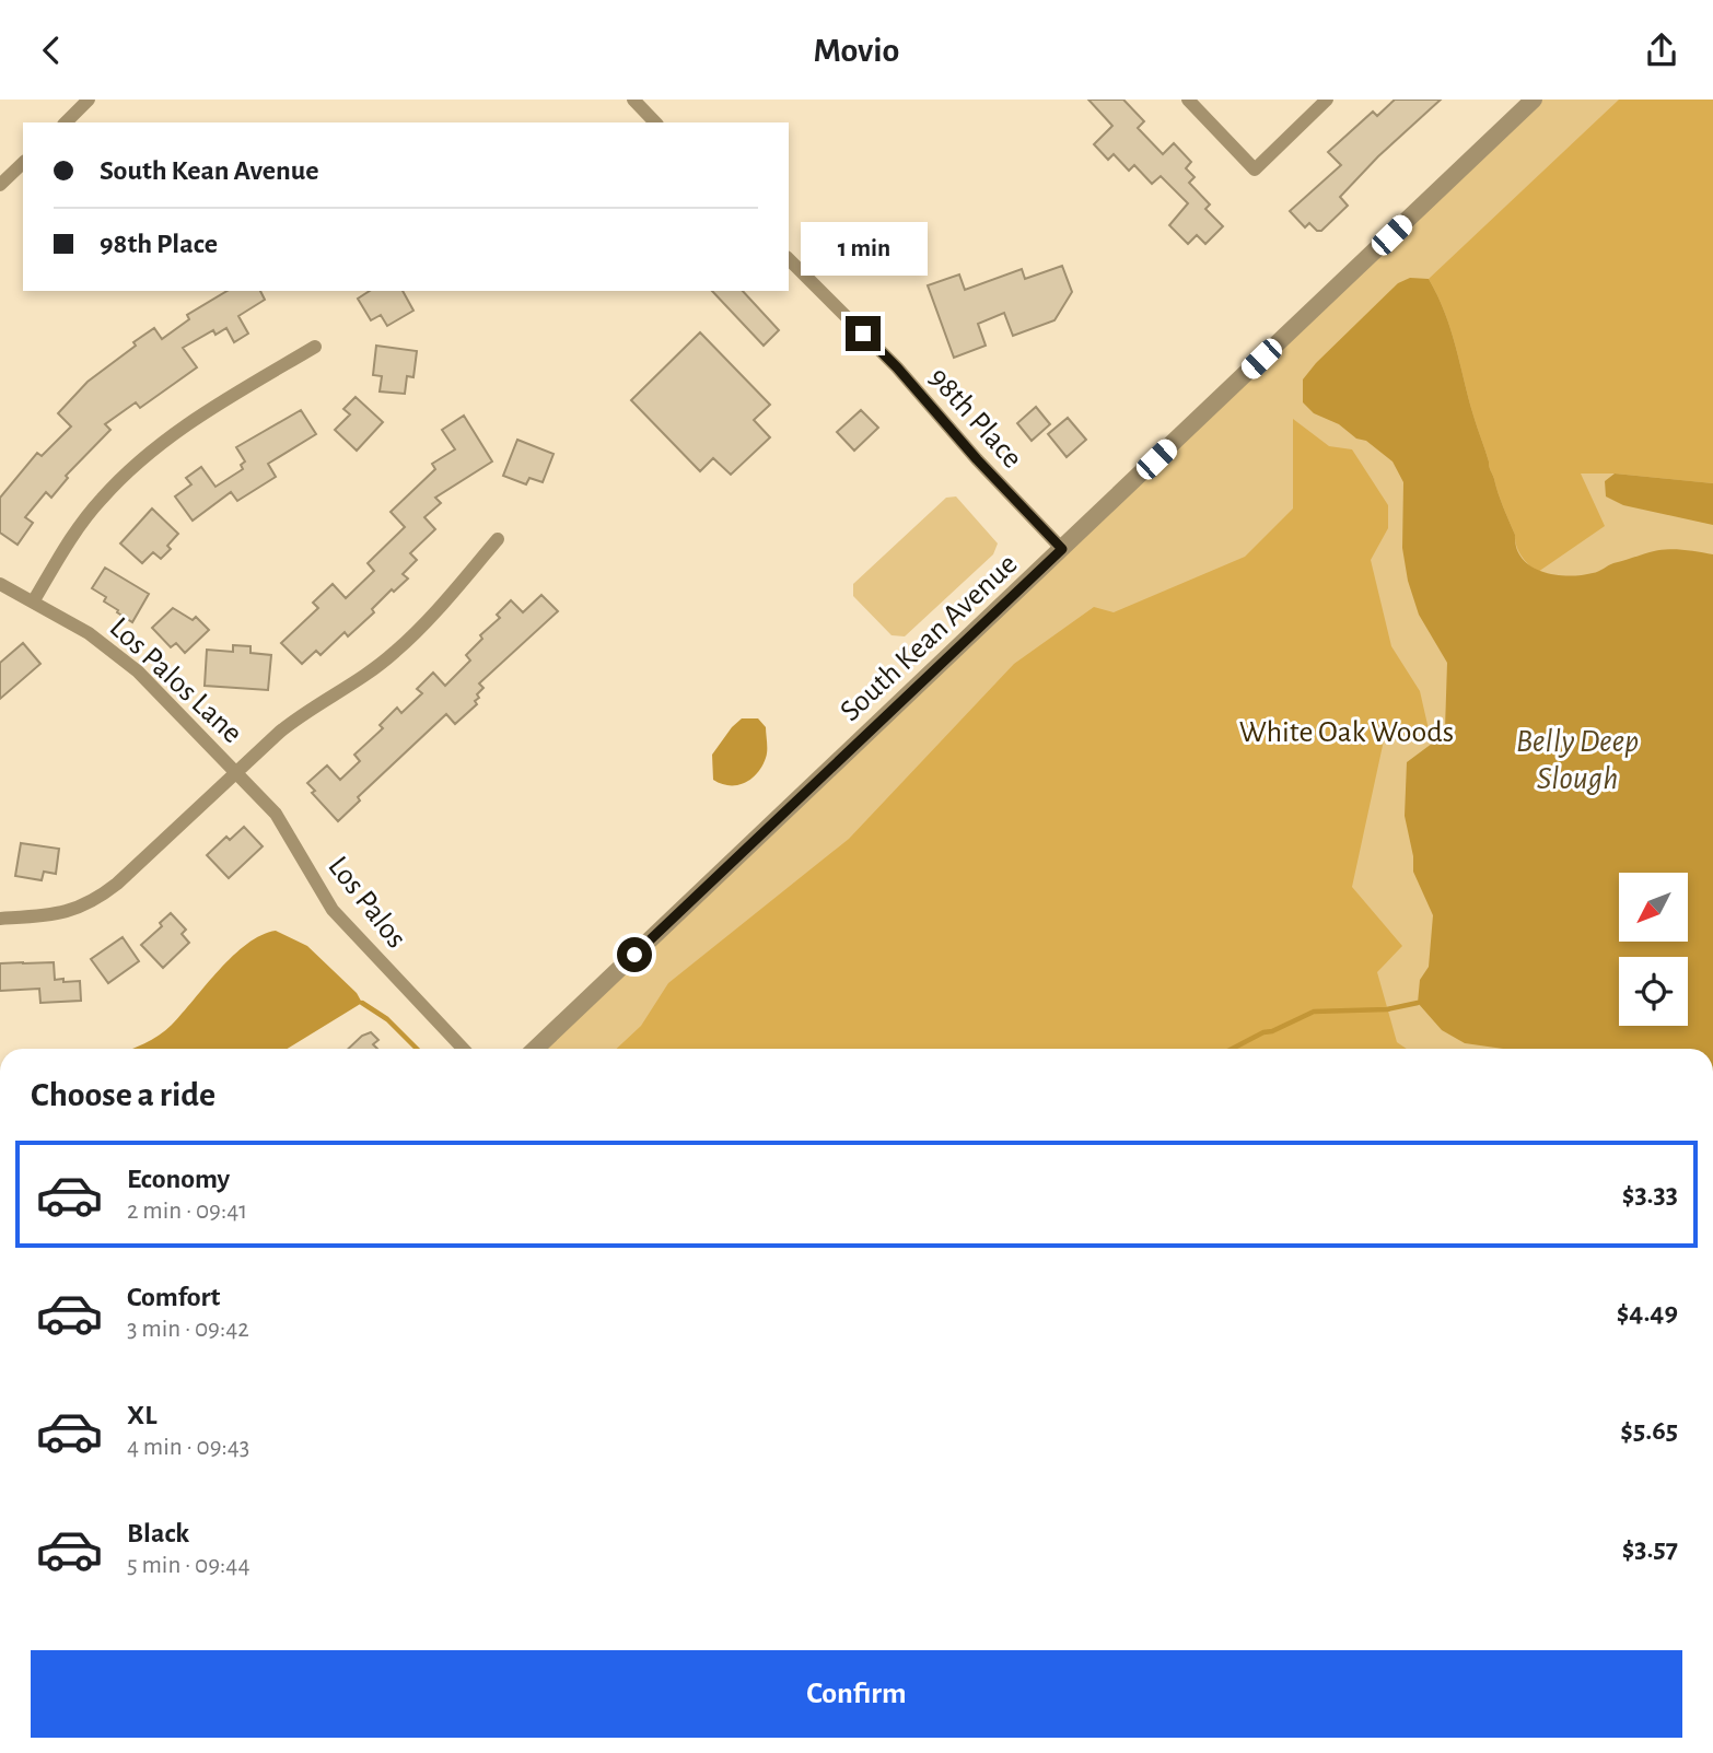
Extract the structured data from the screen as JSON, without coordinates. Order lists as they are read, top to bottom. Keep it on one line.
{"streets":{"street":["98th Place","South Kean Avenue","Los Palos Lane","Los Palos"]},"crossings":[["98th Place","South Kean Avenue"],["Los Palos Lane","Los Palos"]],"water":["Belly Deep Slough"],"parks":["White Oak Woods"],"north":"bottom left","page":{"header":"Movio","banner":["South Kean Avenue","98th Place"],"bubble":"1 min","heading":"Choose a ride","list":[{"name":"Economy","note":"2 min · 09:41","value":"$3.33"},{"name":"Comfort","note":"3 min · 09:42","value":"$4.49"},{"name":"XL","note":"4 min · 09:43","value":"$5.65"},{"name":"Black","note":"5 min · 09:44","value":"$3.57"}],"buttons":"Confirm"}}
